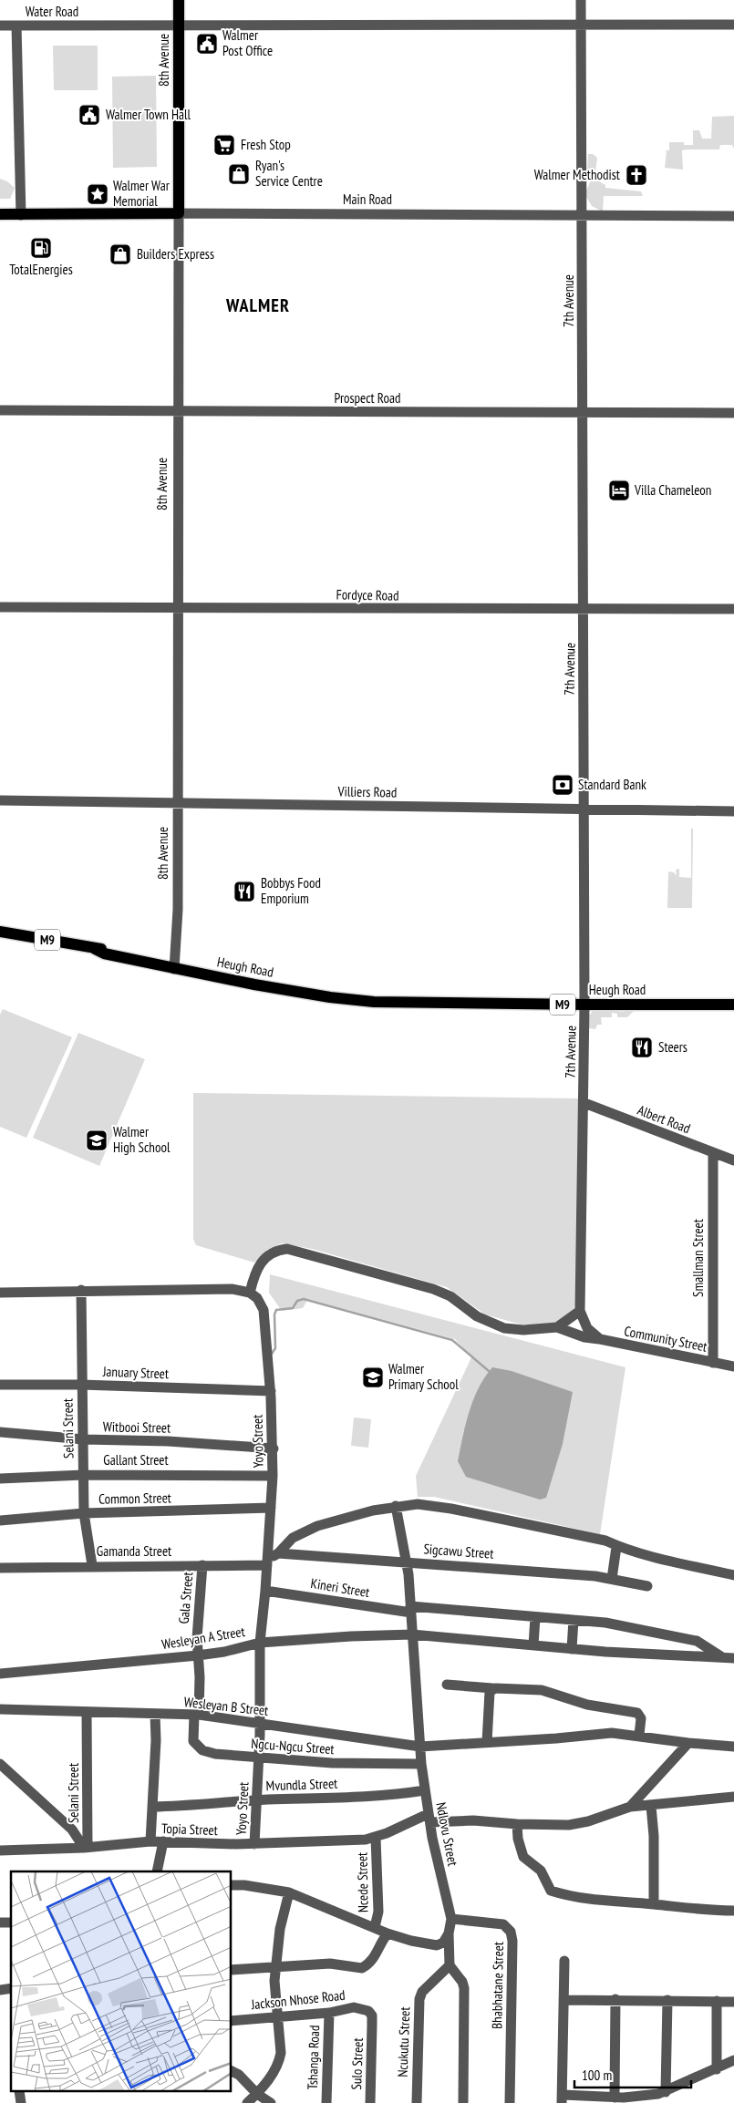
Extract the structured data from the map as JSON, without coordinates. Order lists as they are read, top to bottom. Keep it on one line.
{"streets":{"main road":["8th Avenue","Main Road","M9","Heugh Road"],"street":["Water Road","7th Avenue","Prospect Road","Fordyce Road","Villiers Road","Albert Road","Smallman Street","Community Street","January Street","Witbooi Street","Selani Street","Yoyo Street","Gallant Street","Common Street","Gamanda Street","Sigcawu Street","Kineri Street","Gala Street","Wesleyan A Street","Wesleyan B Street","Ngcu-Ngcu Street","Mvundla Street","Topia Street","Ndlovu Street","Ncede Street","Bhabhatane Street","Jackson Nhose Road","Ncukutu Street","Tshanga Road","Sulo Street"]},"crossings":[["Water Road","8th Avenue"],["Water Road","7th Avenue"],["8th Avenue","Main Road"],["8th Avenue","Prospect Road"],["8th Avenue","Fordyce Road"],["8th Avenue","Villiers Road"],["8th Avenue","Heugh Road"],["Main Road","7th Avenue"],["7th Avenue","Prospect Road"],["7th Avenue","Fordyce Road"],["7th Avenue","Villiers Road"],["7th Avenue","Heugh Road"],["7th Avenue","Albert Road"],["7th Avenue","Community Street"],["Albert Road","Smallman Street"],["Smallman Street","Community Street"],["January Street","Selani Street"],["January Street","Yoyo Street"],["Witbooi Street","Selani Street"],["Witbooi Street","Yoyo Street"],["Selani Street","Gallant Street"],["Selani Street","Common Street"],["Selani Street","Gamanda Street"],["Selani Street","Wesleyan B Street"],["Selani Street","Topia Street"],["Yoyo Street","Gallant Street"],["Yoyo Street","Common Street"],["Yoyo Street","Gamanda Street"],["Yoyo Street","Kineri Street"],["Yoyo Street","Wesleyan A Street"],["Yoyo Street","Wesleyan B Street"],["Yoyo Street","Ngcu-Ngcu Street"],["Yoyo Street","Mvundla Street"],["Yoyo Street","Topia Street"],["Gamanda Street","Gala Street"],["Sigcawu Street","Ndlovu Street"],["Kineri Street","Wesleyan A Street"],["Kineri Street","Ndlovu Street"],["Gala Street","Wesleyan A Street"],["Gala Street","Wesleyan B Street"],["Gala Street","Ngcu-Ngcu Street"],["Wesleyan A Street","Ndlovu Street"],["Wesleyan B Street","Ngcu-Ngcu Street"],["Wesleyan B Street","Ndlovu Street"],["Ngcu-Ngcu Street","Ndlovu Street"],["Mvundla Street","Ndlovu Street"],["Topia Street","Ndlovu Street"],["Topia Street","Ncede Street"],["Ndlovu Street","Bhabhatane Street"],["Jackson Nhose Road","Tshanga Road"],["Jackson Nhose Road","Sulo Street"]],"districts":["WALMER"],"places":{"public building":["Walmer Post Office","Walmer Town Hall"],"supermarket":["Fresh Stop"],"shop":["Ryan's Service Centre","Builders Express"],"church":["Walmer Methodist"],"place":["Walmer War Memorial"],"fuel station":["TotalEnergies"],"hotel":["Villa Chameleon"],"bank":["Standard Bank"],"restaurant":["Bobbys Food Emporium","Steers"],"school or university":["Walmer High School","Walmer Primary School"]},"scale_bar":"100 m"}
